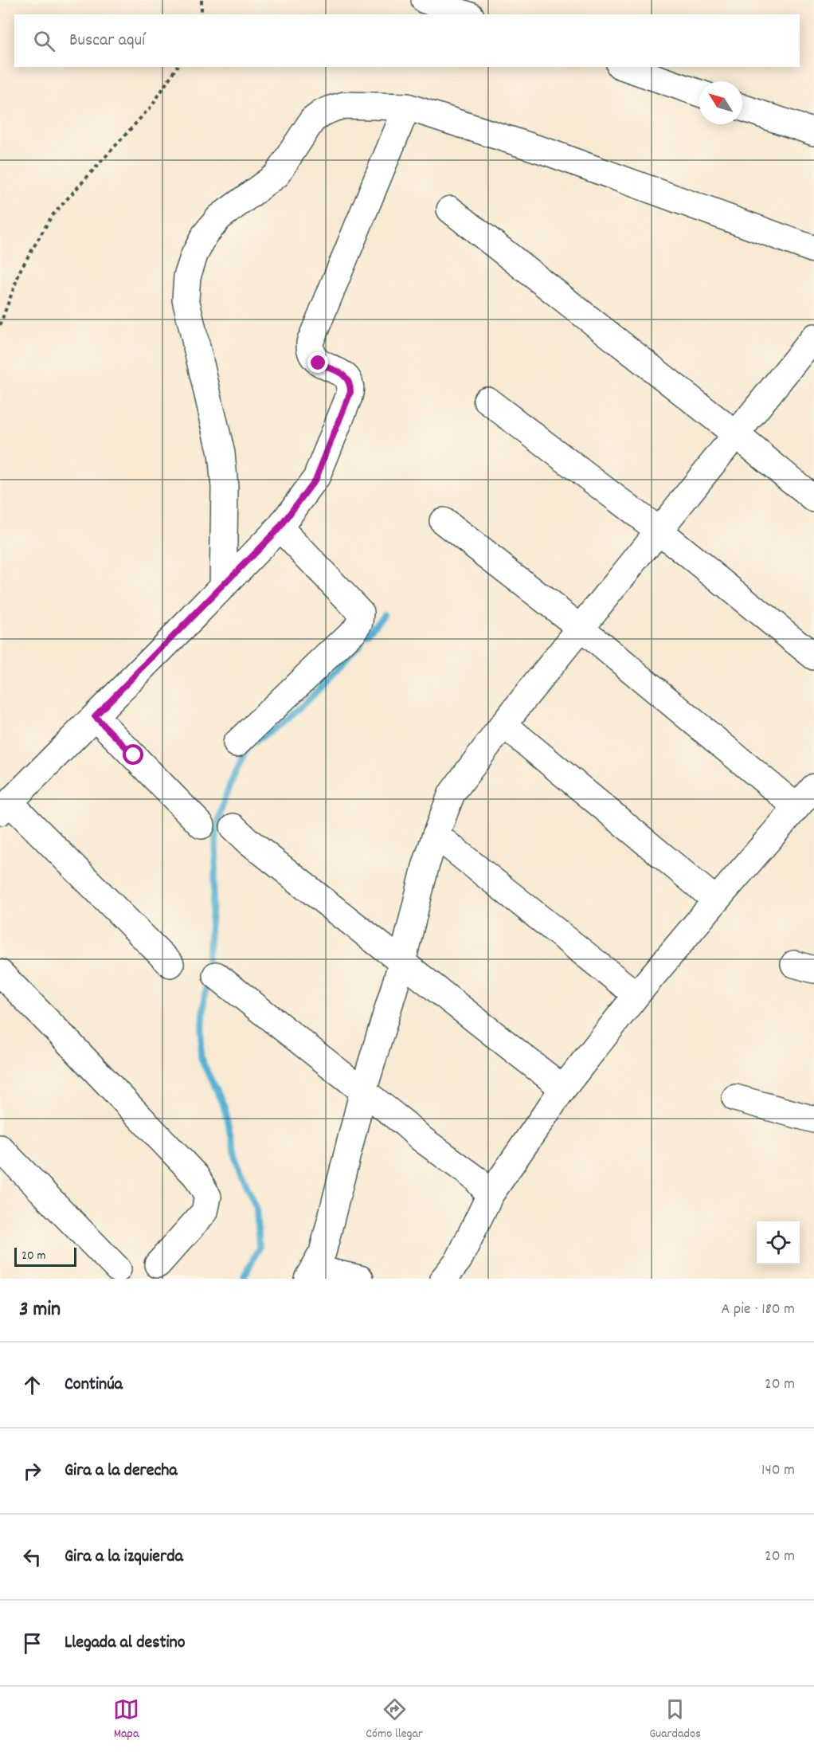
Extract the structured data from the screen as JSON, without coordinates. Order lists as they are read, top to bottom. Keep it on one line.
{"scale_bar":"20 m","north":"top left","page":{"search":"Buscar aquí","scale":"20 m","heading":["3 min","A pie · 180 m"],"list":[["Continúa","20 m"],["Gira a la derecha","140 m"],["Gira a la izquierda","20 m"],"Llegada al destino"],"nav":["Mapa","Cómo llegar","Guardados"]}}
